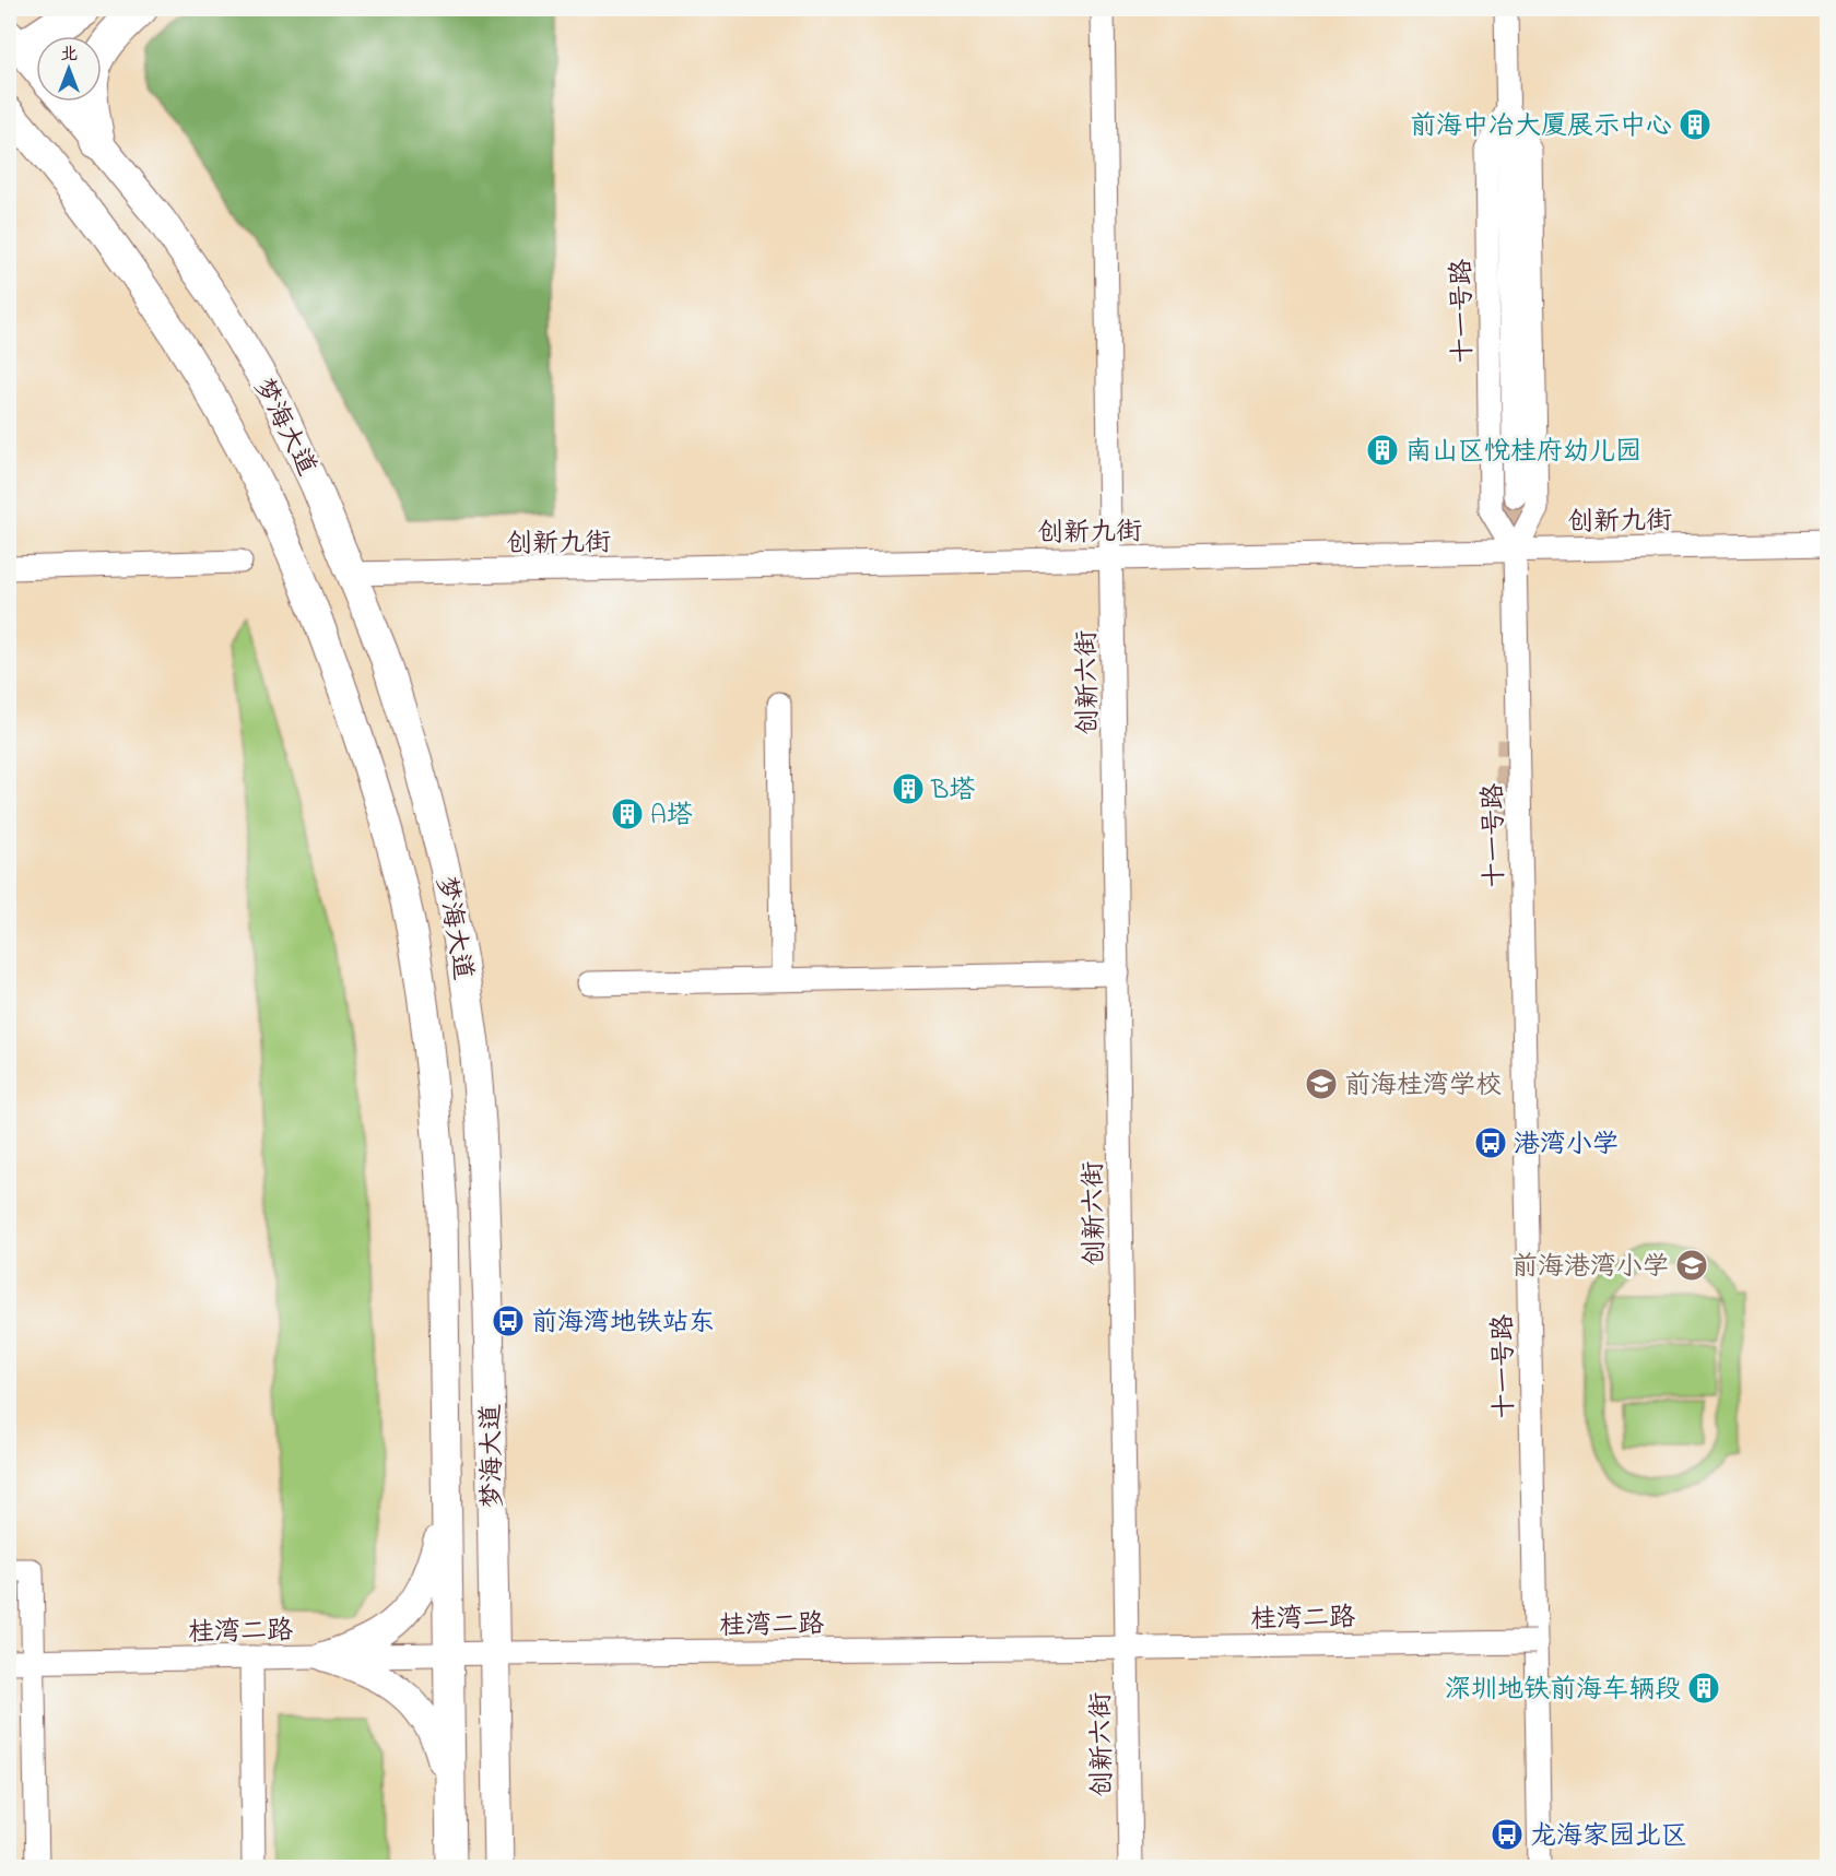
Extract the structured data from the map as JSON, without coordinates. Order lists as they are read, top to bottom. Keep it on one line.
{"streets":{"main road":["梦海大道"],"street":["十一号路","创新九街","创新六街","桂湾二路"]},"crossings":[["十一号路","创新九街"],["十一号路","桂湾二路"],["梦海大道","创新九街"],["梦海大道","桂湾二路"],["创新九街","创新六街"],["创新六街","桂湾二路"]],"places":{"building":["前海中冶大厦展示中心","南山区悦桂府幼儿园","B塔","A塔","深圳地铁前海车辆段"],"school or university":["前海桂湾学校","前海港湾小学"],"bus stop":["港湾小学","前海湾地铁站东","龙海家园北区"]},"north":"top"}
